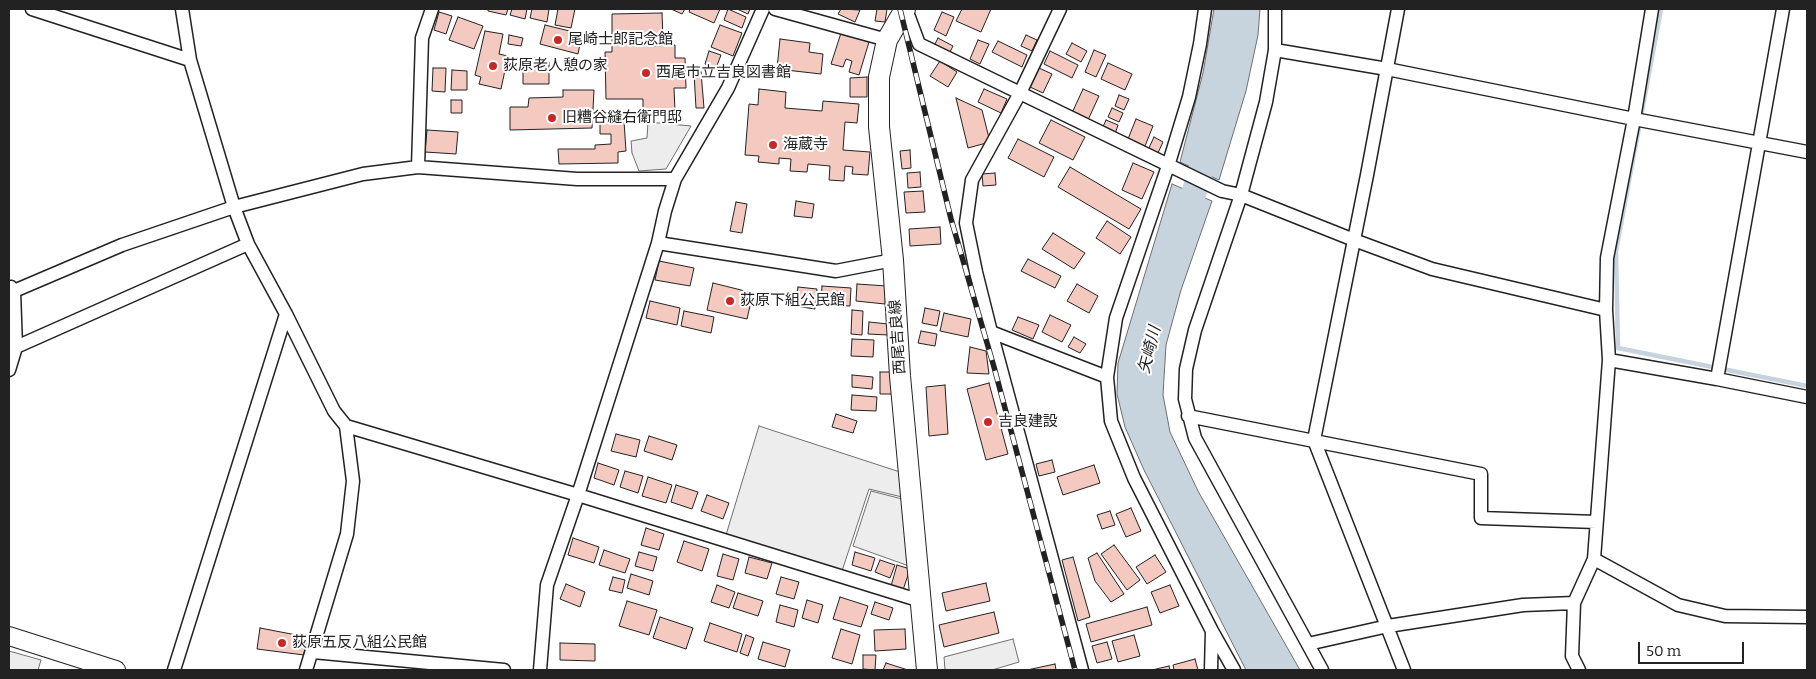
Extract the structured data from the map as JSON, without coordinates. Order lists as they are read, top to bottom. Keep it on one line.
{"streets":{"main road":["西尾吉良線"]},"water":["矢崎川"],"places":["尾崎士郎記念館","荻原老人憩の家","西尾市立吉良図書館","旧糟谷縫右衛門邸","海蔵寺","荻原下組公民館","吉良建設","荻原五反八組公民館"],"scale_bar":"50 m"}
